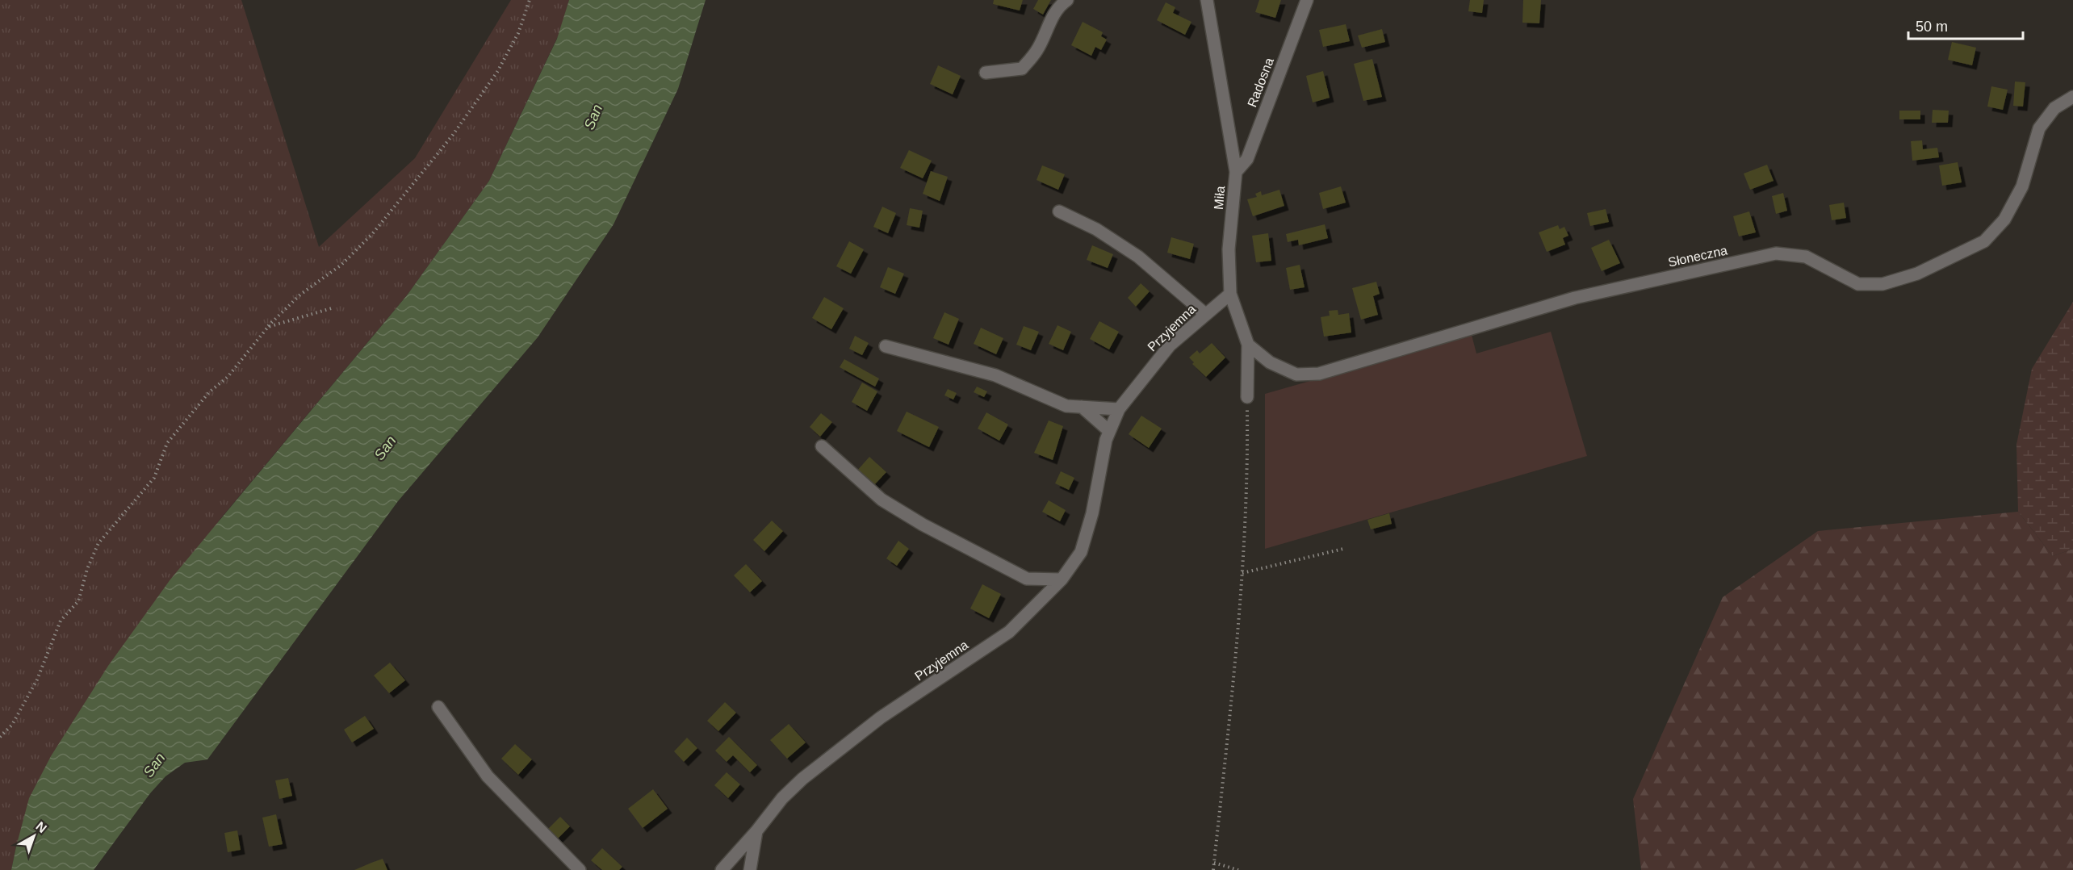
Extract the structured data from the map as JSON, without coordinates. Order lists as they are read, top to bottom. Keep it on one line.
{"streets":{"street":["Radosna","Miła","Słoneczna","Przyjemna"]},"crossings":[["Radosna","Miła"],["Miła","Słoneczna"],["Miła","Przyjemna"]],"water":["San"],"scale_bar":"50 m","north":"top right"}
